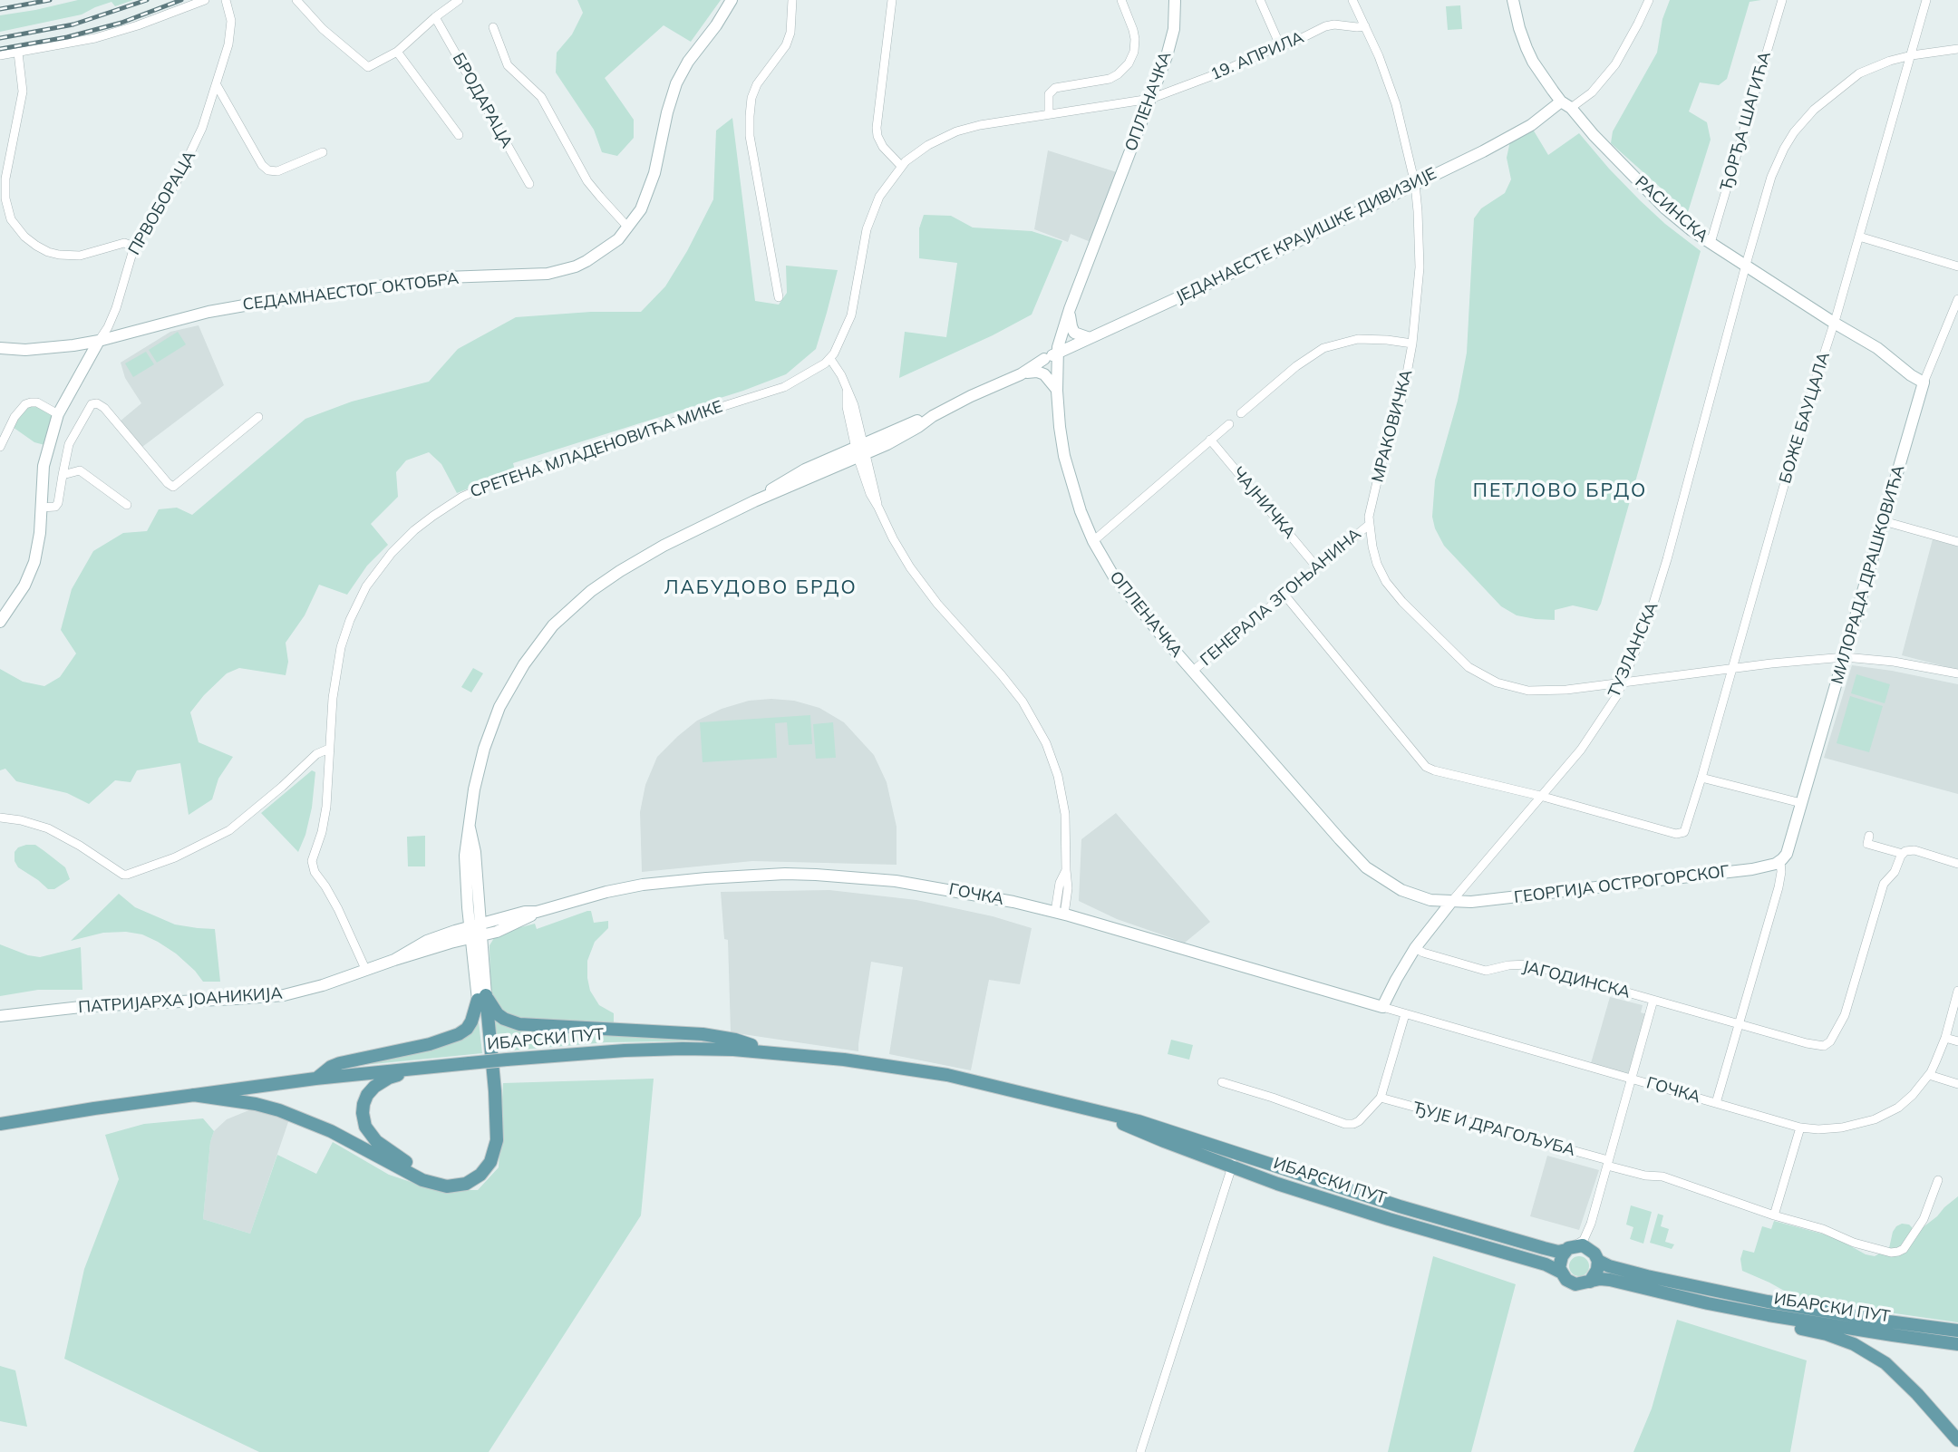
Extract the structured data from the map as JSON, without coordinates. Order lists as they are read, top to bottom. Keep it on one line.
{"streets":{"main road":["ИБАРСКИ ПУТ"],"street":["19. АПРИЛА","БРОДАРАЦА","ОПЛЕНАЧКА","ЂОРЂА ШАГИЋА","ПРВОБОРАЦА","РАСИНСКА","ЈЕДАНАЕСТЕ КРАЈИШКЕ ДИВИЗИЈЕ","СЕДАМНАЕСТОГ ОКТОБРА","БОЖЕ БАУЦАЛА","МРАКОВИЧКА","СРЕТЕНА МЛАДЕНОВИЋА МИКЕ","ЧАЈНИЧКА","МИЛОРАДА ДРАШКОВИЋА","ГЕНЕРАЛА ЗГОЊАНИНА","ТУЗЛАНСКА","ГЕОРГИЈА ОСТРОГОРСКОГ","ГОЧКА","ЈАГОДИНСКА","ПАТРИЈАРХА ЈОАНИКИЈА","ЂУЈЕ И ДРАГОЉУБА"]},"crossings":[["19. АПРИЛА","ОПЛЕНАЧКА"],["19. АПРИЛА","МРАКОВИЧКА"],["ОПЛЕНАЧКА","ЈЕДАНАЕСТЕ КРАЈИШКЕ ДИВИЗИЈЕ"],["ОПЛЕНАЧКА","ГЕНЕРАЛА ЗГОЊАНИНА"],["ОПЛЕНАЧКА","ТУЗЛАНСКА"],["ОПЛЕНАЧКА","ГЕОРГИЈА ОСТРОГОРСКОГ"],["ЂОРЂА ШАГИЋА","РАСИНСКА"],["ПРВОБОРАЦА","СЕДАМНАЕСТОГ ОКТОБРА"],["РАСИНСКА","ЈЕДАНАЕСТЕ КРАЈИШКЕ ДИВИЗИЈЕ"],["РАСИНСКА","БОЖЕ БАУЦАЛА"],["РАСИНСКА","МИЛОРАДА ДРАШКОВИЋА"],["РАСИНСКА","ТУЗЛАНСКА"],["ЈЕДАНАЕСТЕ КРАЈИШКЕ ДИВИЗИЈЕ","МРАКОВИЧКА"],["ЈЕДАНАЕСТЕ КРАЈИШКЕ ДИВИЗИЈЕ","ГОЧКА"],["ЈЕДАНАЕСТЕ КРАЈИШКЕ ДИВИЗИЈЕ","ПАТРИЈАРХА ЈОАНИКИЈА"],["БОЖЕ БАУЦАЛА","МРАКОВИЧКА"],["БОЖЕ БАУЦАЛА","ТУЗЛАНСКА"],["МРАКОВИЧКА","МИЛОРАДА ДРАШКОВИЋА"],["МРАКОВИЧКА","ГЕНЕРАЛА ЗГОЊАНИНА"],["МРАКОВИЧКА","ТУЗЛАНСКА"],["СРЕТЕНА МЛАДЕНОВИЋА МИКЕ","ПАТРИЈАРХА ЈОАНИКИЈА"],["ЧАЈНИЧКА","ГЕНЕРАЛА ЗГОЊАНИНА"],["МИЛОРАДА ДРАШКОВИЋА","ГЕОРГИЈА ОСТРОГОРСКОГ"],["МИЛОРАДА ДРАШКОВИЋА","ГОЧКА"],["МИЛОРАДА ДРАШКОВИЋА","ЈАГОДИНСКА"],["ТУЗЛАНСКА","ГЕОРГИЈА ОСТРОГОРСКОГ"],["ТУЗЛАНСКА","ГОЧКА"],["ТУЗЛАНСКА","ЈАГОДИНСКА"],["ГОЧКА","ПАТРИЈАРХА ЈОАНИКИЈА"]],"districts":["ПЕТЛОВО БРДО","ЛАБУДОВО БРДО"]}
